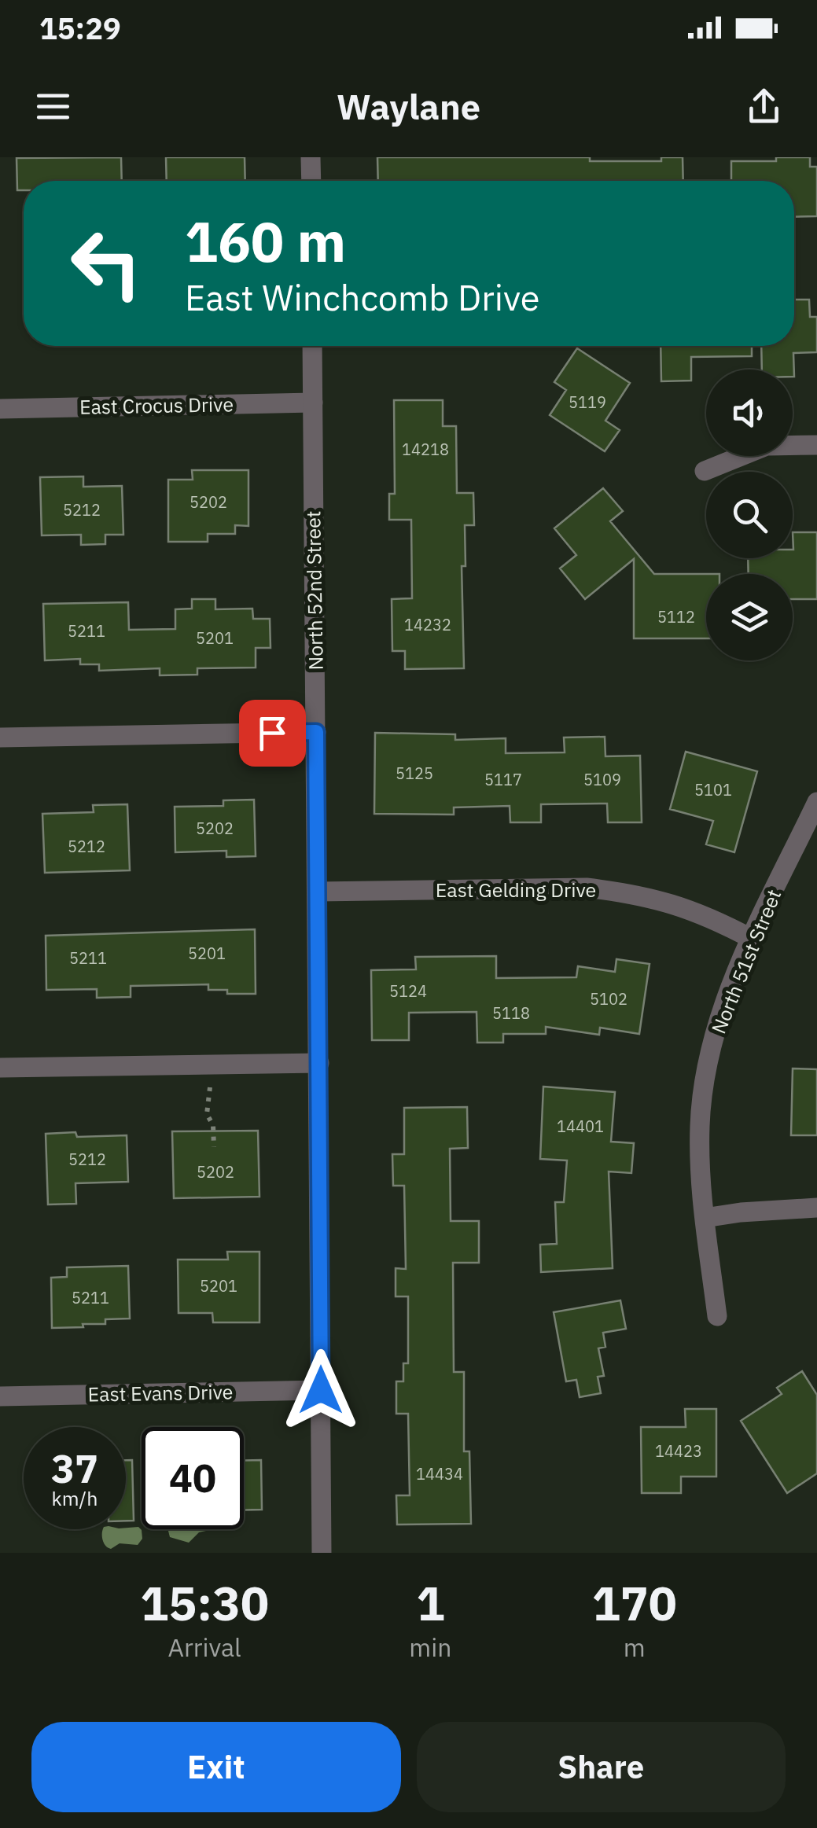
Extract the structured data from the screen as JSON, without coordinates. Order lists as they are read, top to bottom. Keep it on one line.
{"streets":{"street":["East Crocus Drive","North 52nd Street","East Gelding Drive","North 51st Street","East Evans Drive"]},"crossings":[["East Crocus Drive","North 52nd Street"],["North 52nd Street","East Gelding Drive"],["North 52nd Street","East Evans Drive"],["East Gelding Drive","North 51st Street"]],"house_numbers":["5119","14218","5202","5212","5112","14232","5211","5201","5125","5117","5109","5101","5202","5212","5201","5211","5124","5102","5118","14401","5212","5202","5201","5211","14423","14434"],"page":{"status":"15:29","header":"Waylane","turn":["160 m","East Winchcomb Drive"],"speed":"37 km/h","limit":"40","eta":["15:30","Arrival","1","min","170","m"],"buttons":["Exit","Share"]}}
